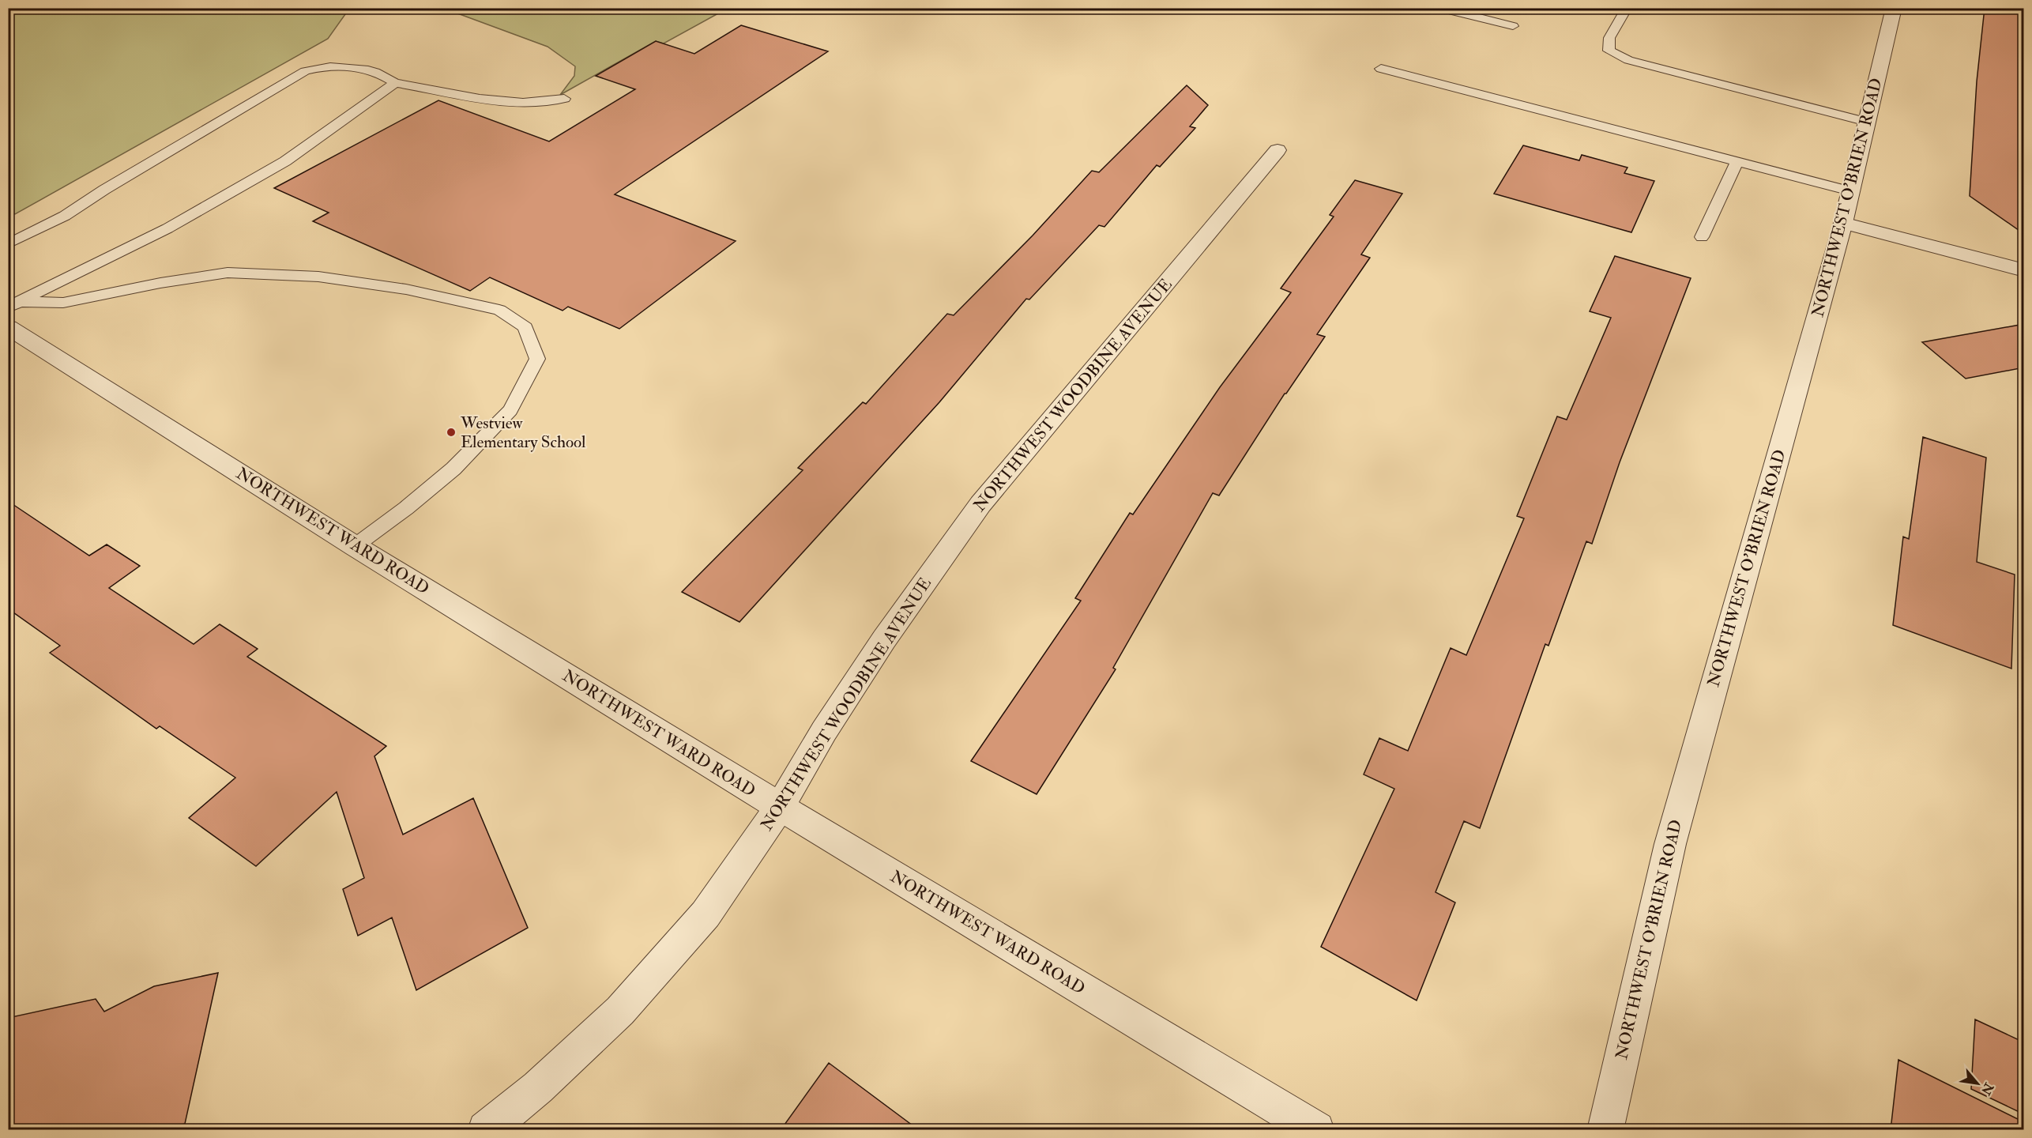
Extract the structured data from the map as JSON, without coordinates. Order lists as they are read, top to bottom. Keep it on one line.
{"streets":{"street":["NORTHWEST O'BRIEN ROAD","NORTHWEST WOODBINE AVENUE","NORTHWEST WARD ROAD"]},"crossings":[["NORTHWEST WOODBINE AVENUE","NORTHWEST WARD ROAD"]],"places":["Westview Elementary School"],"north":"bottom right"}
